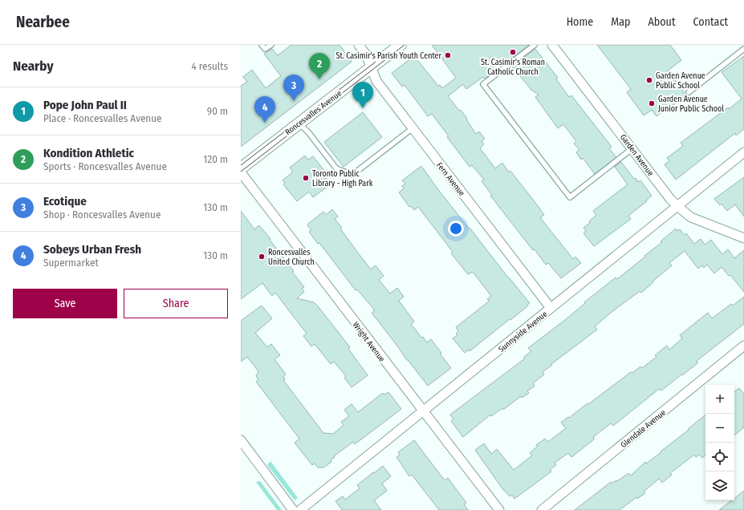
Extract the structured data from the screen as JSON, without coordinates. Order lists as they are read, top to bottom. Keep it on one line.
{"streets":{"street":["Roncesvalles Avenue","Garden Avenue","Fern Avenue","Sunnyside Avenue","Wright Avenue","Glendale Avenue"]},"crossings":[["Roncesvalles Avenue","Fern Avenue"],["Garden Avenue","Sunnyside Avenue"],["Fern Avenue","Sunnyside Avenue"],["Sunnyside Avenue","Wright Avenue"]],"places":["St. Casimir's Roman Catholic Church","St. Casimir's Parish Youth Center","Garden Avenue Public School","Garden Avenue Junior Public School","Toronto Public Library - High Park","Roncesvalles United Church"],"page":{"header":"Nearbee","nav":["Home","Map","About","Contact"],"heading":["Nearby","4 results"],"pins":["2","3","1","4"],"list":[{"mark":"1","name":"Pope John Paul II","note":"Place · Roncesvalles Avenue","value":"90 m"},{"mark":"2","name":"Kondition Athletic","note":"Sports · Roncesvalles Avenue","value":"120 m"},{"mark":"3","name":"Ecotique","note":"Shop · Roncesvalles Avenue","value":"130 m"},{"mark":"4","name":"Sobeys Urban Fresh","note":"Supermarket","value":"130 m"}],"buttons":["Save","Share"],"map_buttons":["+","−"]}}
